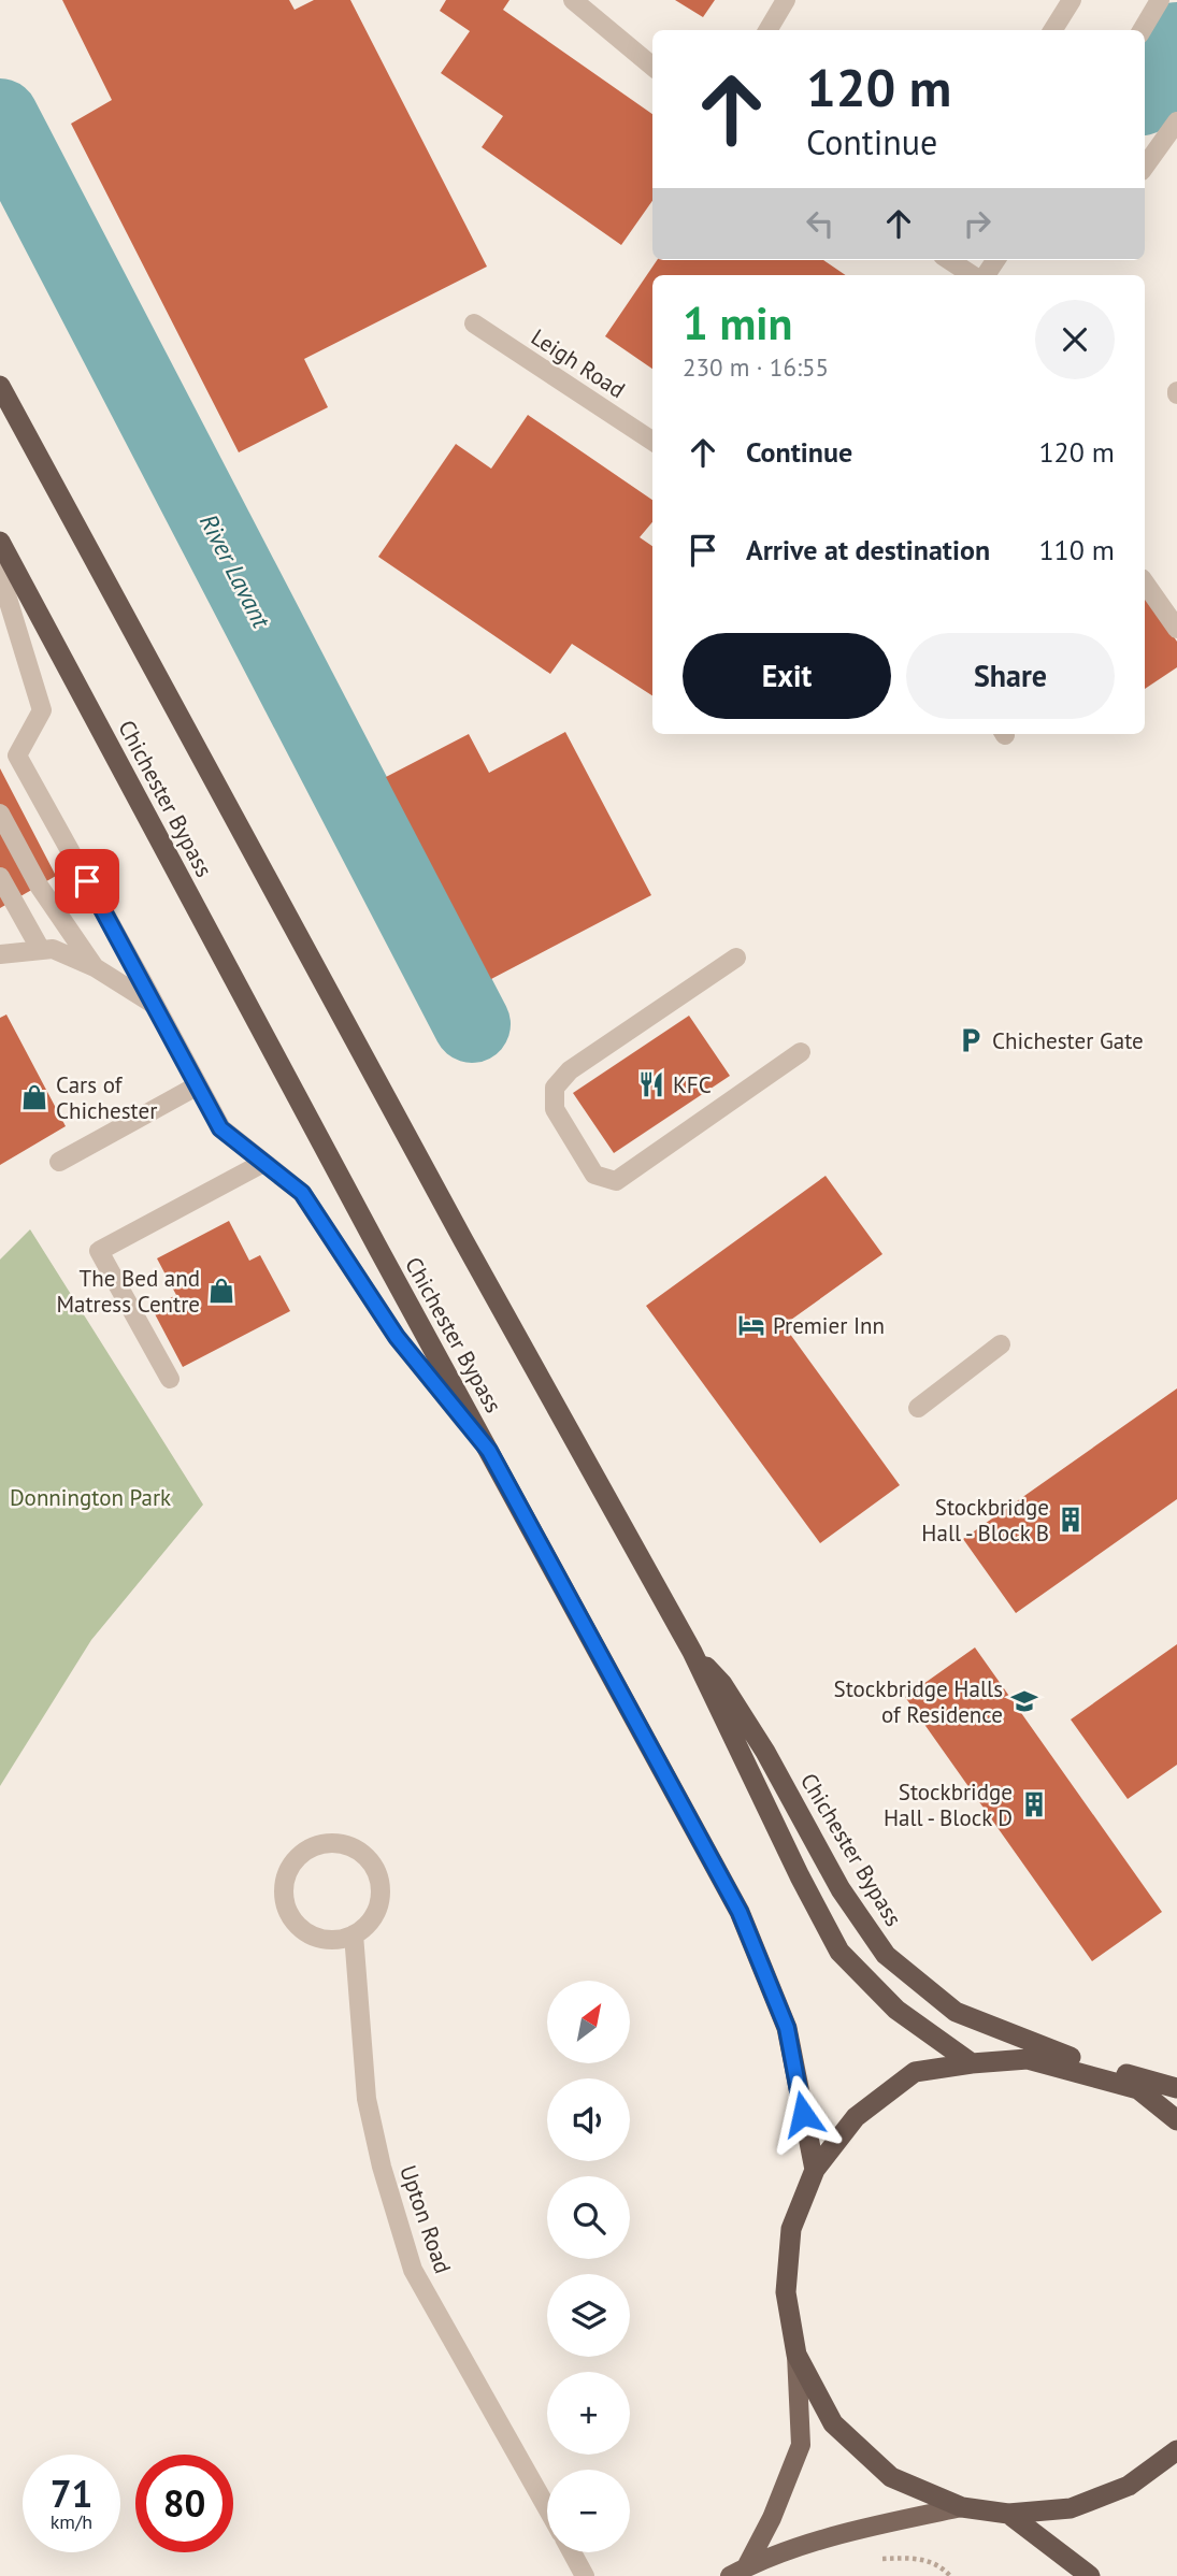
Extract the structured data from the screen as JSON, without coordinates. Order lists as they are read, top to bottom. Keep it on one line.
{"streets":{"highway":["Chichester Bypass"],"street":["Leigh Road","Upton Road"]},"water":["River Lavant"],"parks":["Donnington Park"],"places":{"parking":["Chichester Gate"],"restaurant":["KFC"],"shop":["Cars of Chichester","The Bed and Matress Centre"],"hotel":["Premier Inn"],"building":["Stockbridge Hall - Block B","Stockbridge Hall - Block D"],"school or university":["Stockbridge Halls of Residence"]},"north":"top right","page":{"turn":["120 m","Continue"],"heading":["1 min","230 m · 16:55"],"list":[{"name":"Continue","value":"120 m"},{"name":"Arrive at destination","value":"110 m"}],"buttons":["Exit","Share"],"map_buttons":["+","−"],"speed":"71 km/h","limit":"80"}}
